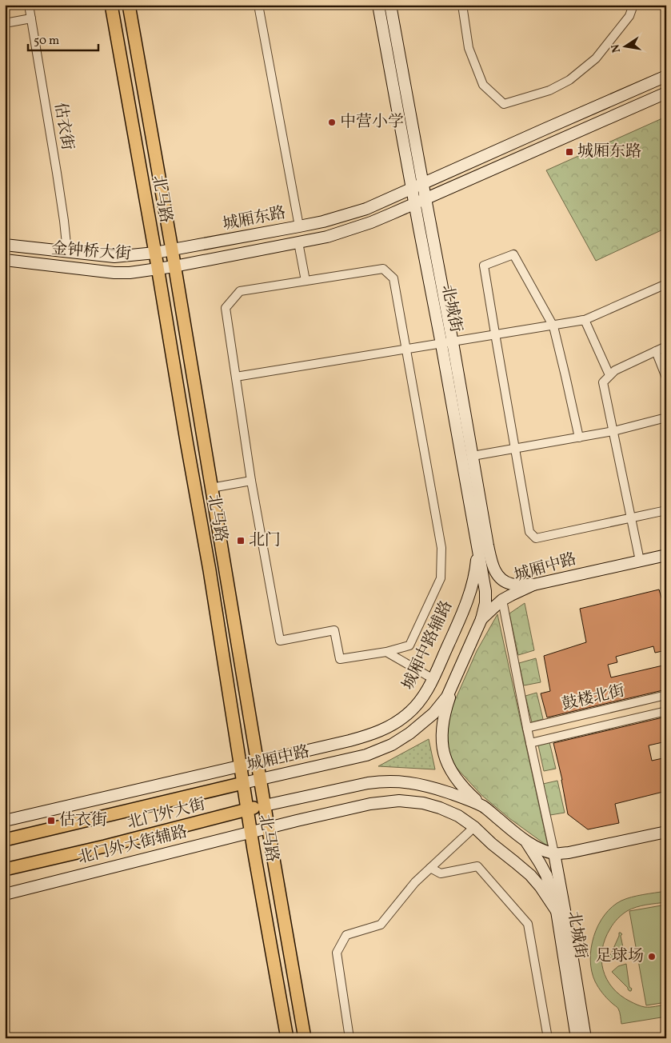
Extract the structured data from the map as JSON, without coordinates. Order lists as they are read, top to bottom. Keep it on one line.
{"streets":{"main road":["北马路","北门外大街"],"street":["估衣街","城厢东路","金钟桥大街","北城街","城厢中路","城厢中路辅路","鼓楼北街","北门外大街辅路"]},"crossings":[["估衣街","金钟桥大街"],["北马路","城厢东路"],["北马路","金钟桥大街"],["北马路","城厢中路"],["北马路","城厢中路辅路"],["北马路","北门外大街"],["北马路","北门外大街辅路"],["城厢东路","金钟桥大街"],["城厢东路","北城街"],["北城街","城厢中路"],["北城街","城厢中路辅路"],["城厢中路","北门外大街"]],"places":{"other":["中营小学","足球场"],"transit":["城厢东路","北门","估衣街"]},"scale_bar":"50 m","north":"left"}
